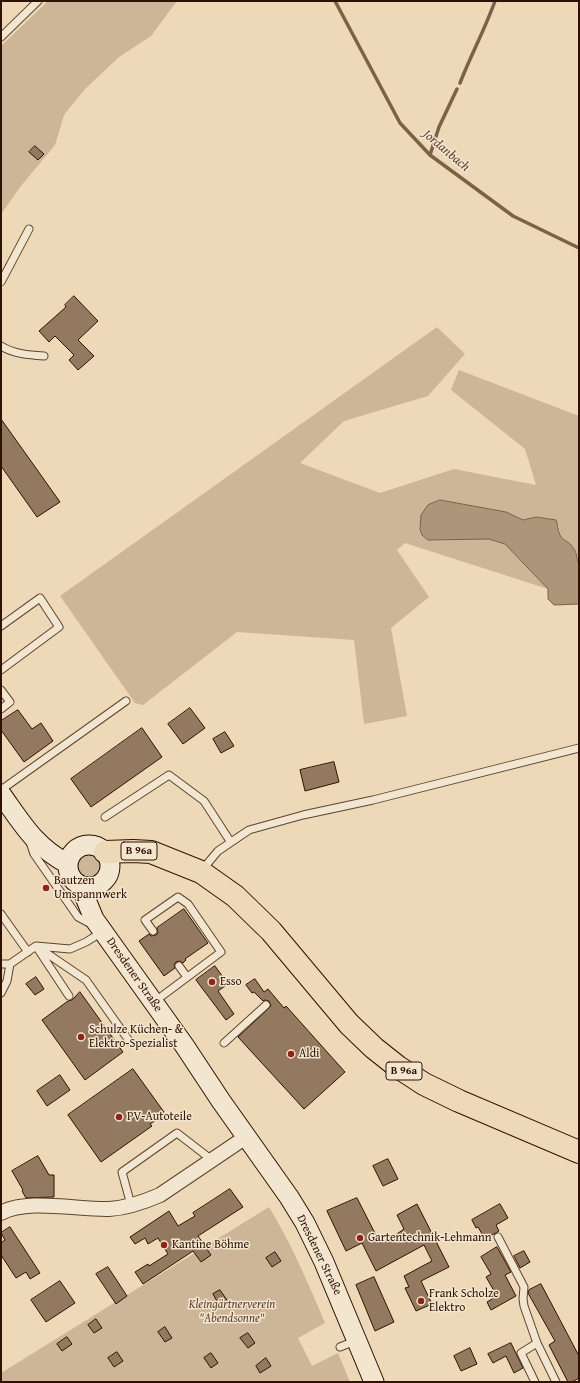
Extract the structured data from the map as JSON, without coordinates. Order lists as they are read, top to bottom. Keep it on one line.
{"streets":{"main road":["B 96a","Dresdener Straße"]},"crossings":[["B 96a","Dresdener Straße"]],"water":["Jordanbach"],"parks":["Kleingärtnerverein \"Abendsonne\""],"places":["Bautzen Umspannwerk","Esso","Schulze Küchen- & Elektro-Spezialist","Aldi","PV-Autoteile","Gartentechnik-Lehmann","Kantine Böhme","Frank Scholze Elektro"]}
